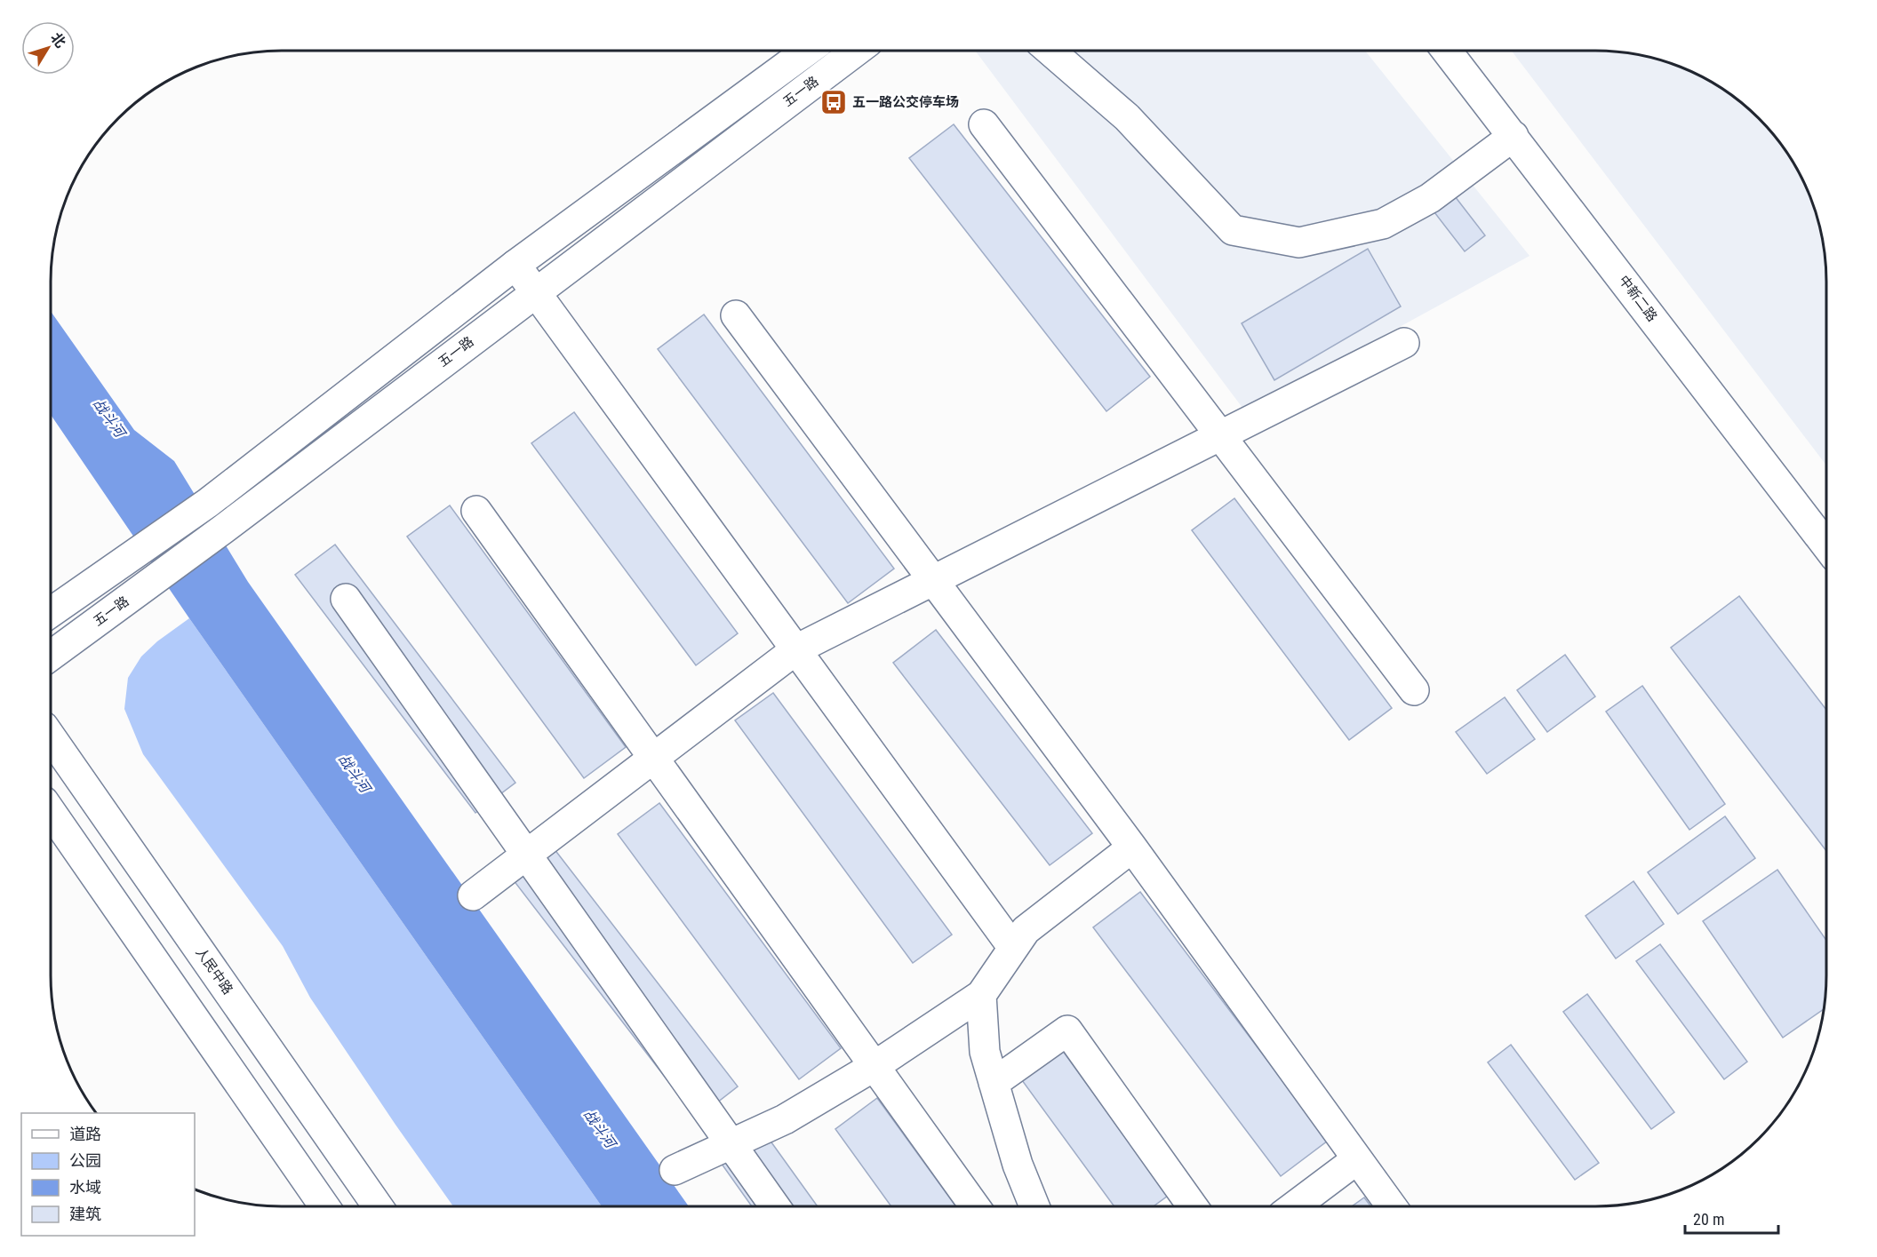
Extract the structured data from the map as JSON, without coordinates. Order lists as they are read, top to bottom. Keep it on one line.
{"streets":{"main road":["五一路","中新二路","人民中路"]},"water":["战斗河"],"places":{"bus stop":["五一路公交停车场"]},"legend":["道路","公园","水域","建筑"],"scale_bar":"20 m","north":"top right"}
